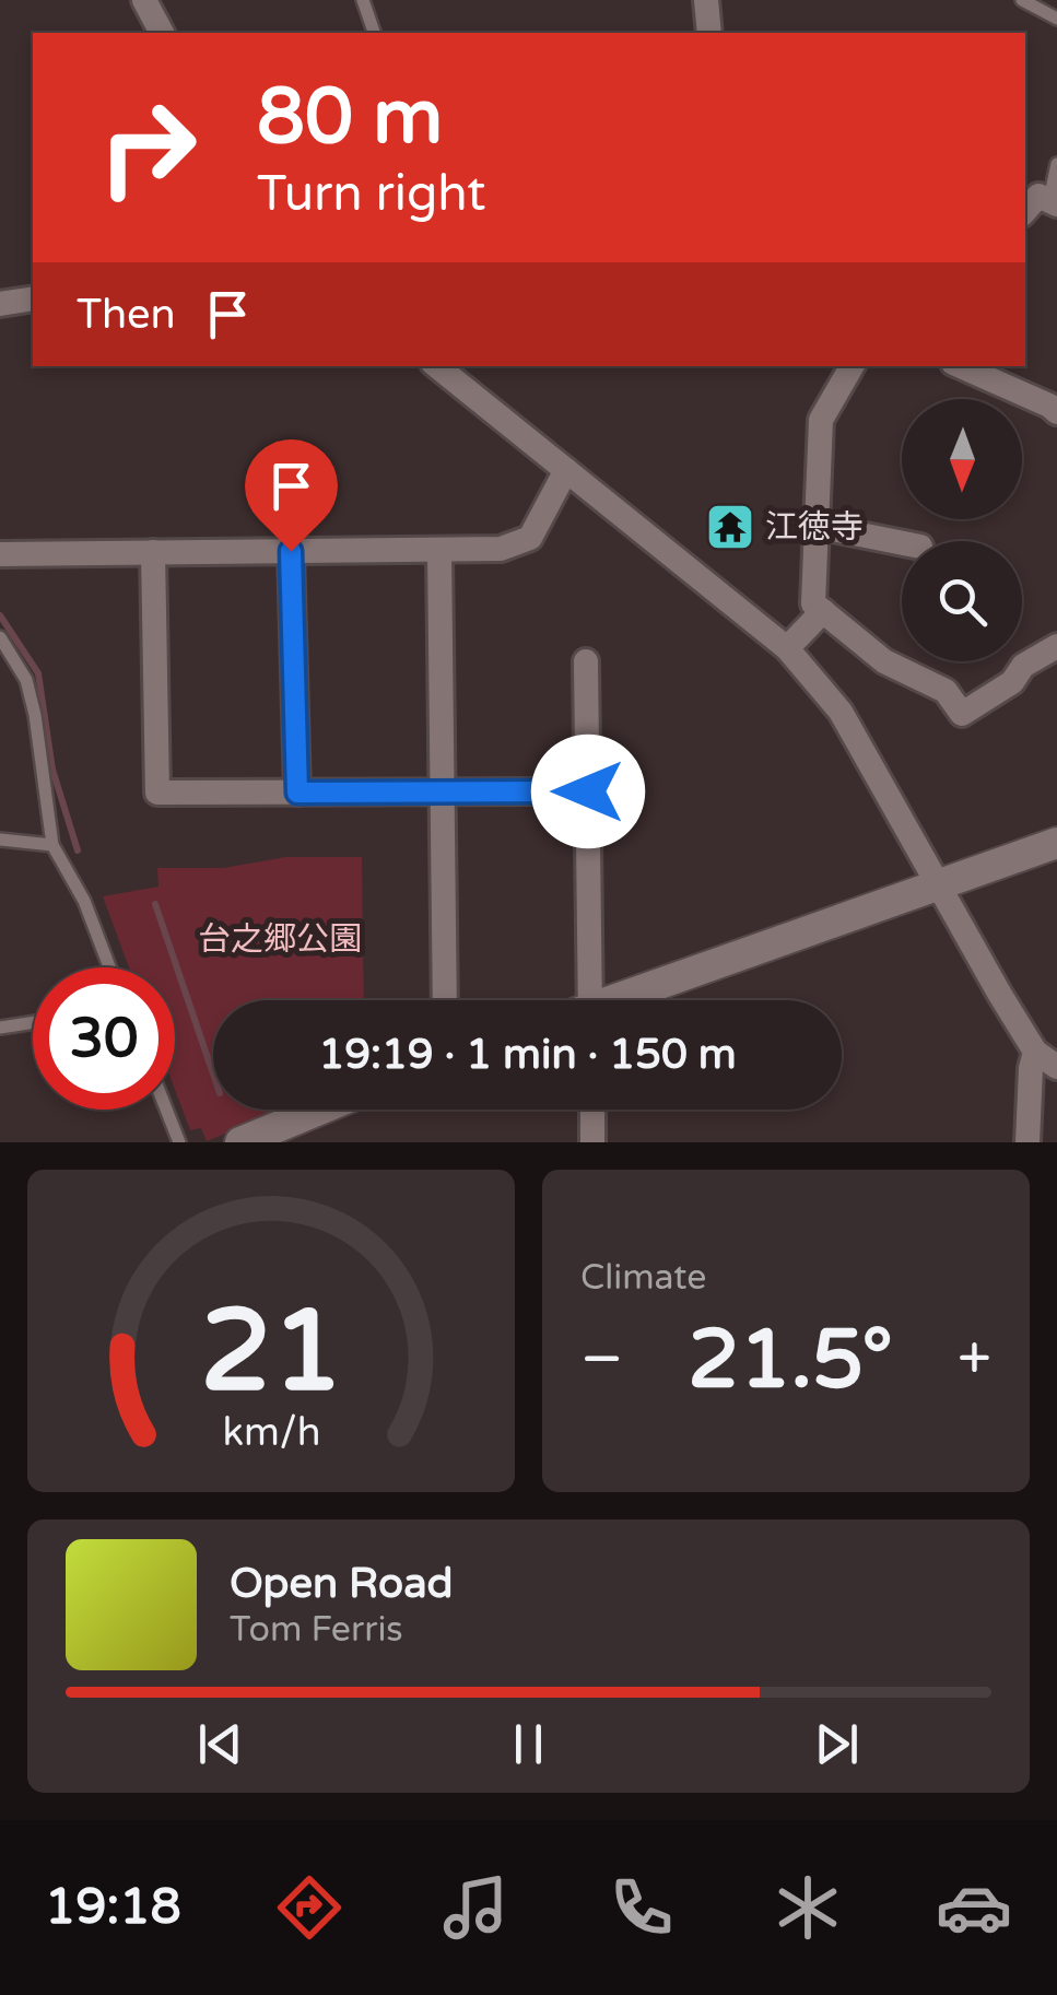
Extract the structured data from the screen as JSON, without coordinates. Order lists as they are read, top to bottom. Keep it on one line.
{"parks":["台之郷公園"],"places":{"temple":["江徳寺"]},"north":"bottom","page":{"turn":["80 m","Turn right"],"then":"Then","limit":"30","trip":"19:19 · 1 min · 150 m","tile":"Climate","heat":["−","21.5°","+"],"song":["Open Road","Tom Ferris"],"tabs":"19:18","gauge":["21","km/h"]}}
